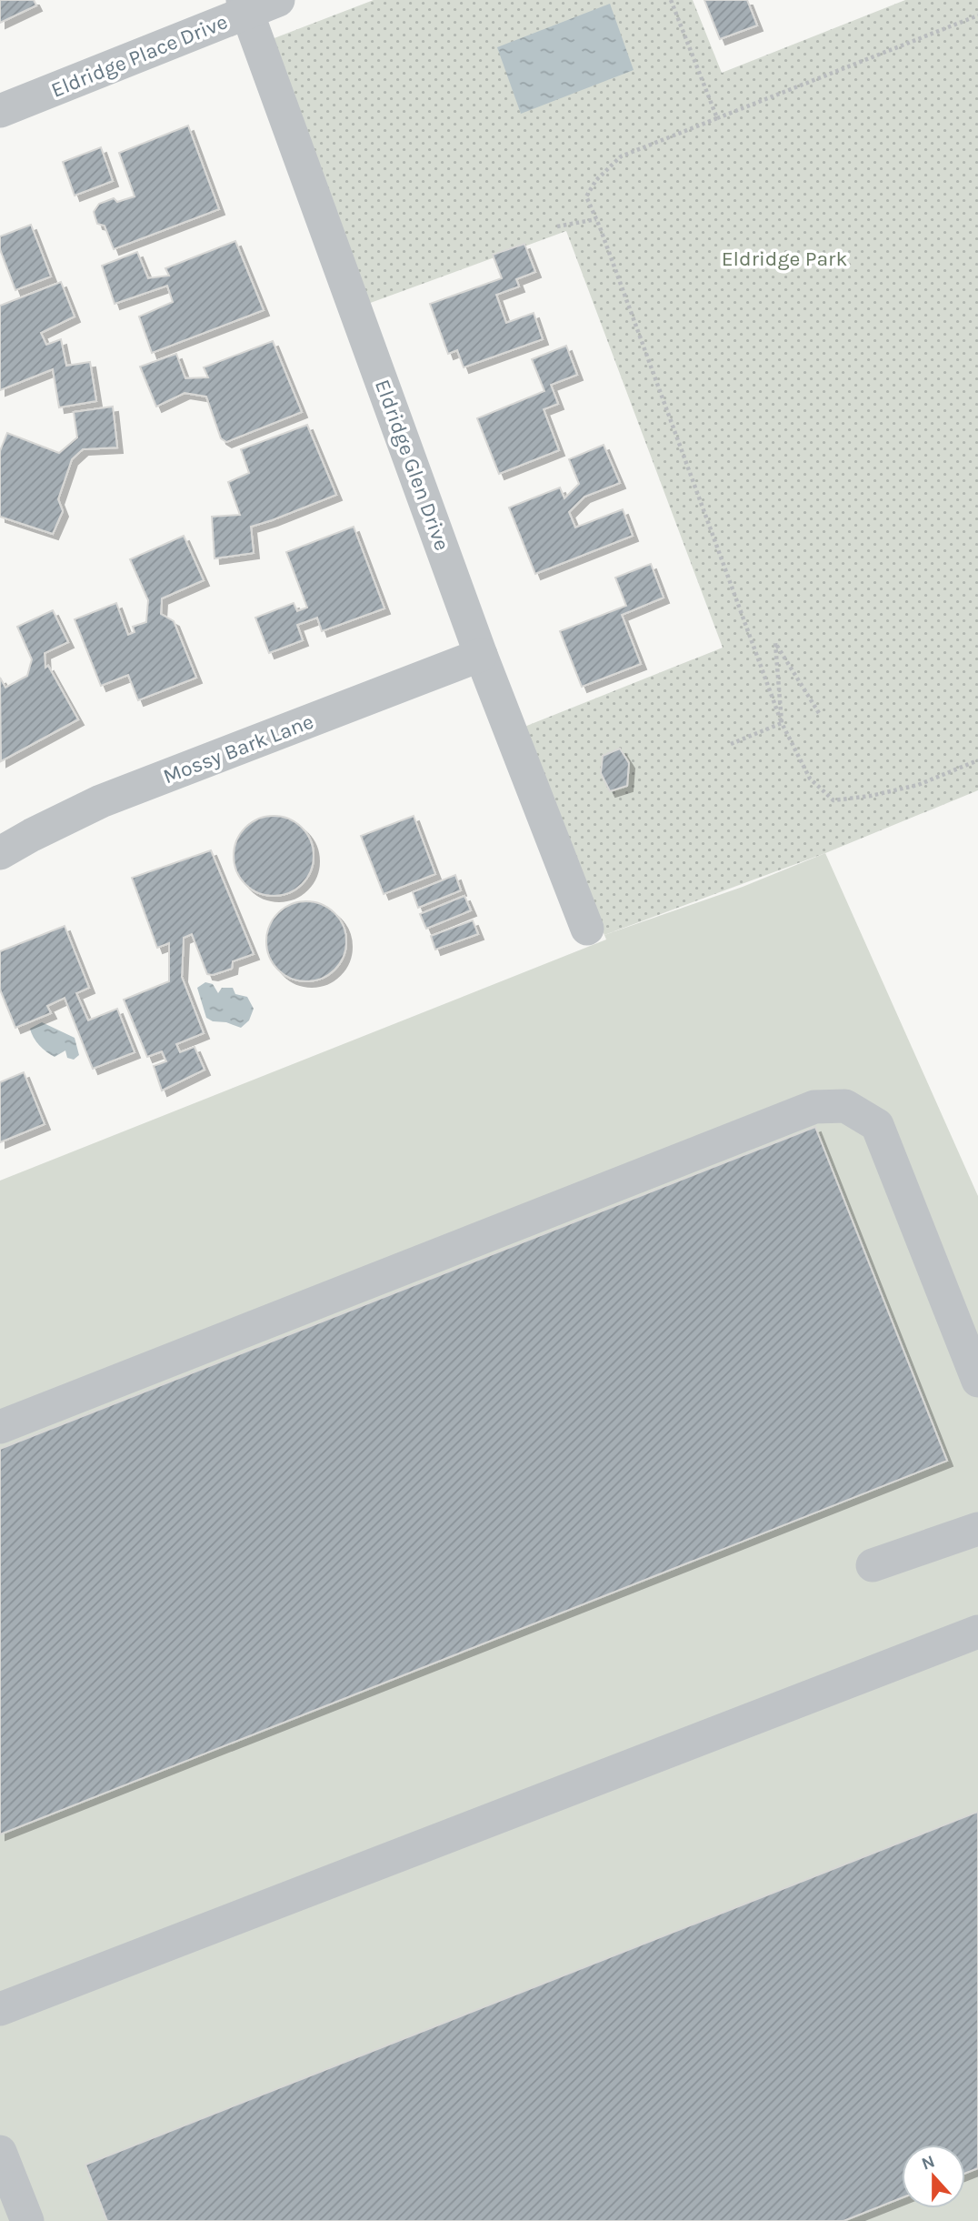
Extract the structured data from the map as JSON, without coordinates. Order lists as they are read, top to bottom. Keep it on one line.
{"streets":{"street":["Eldridge Place Drive","Eldridge Glen Drive","Mossy Bark Lane"]},"crossings":[["Eldridge Place Drive","Eldridge Glen Drive"],["Eldridge Glen Drive","Mossy Bark Lane"]],"parks":["Eldridge Park"],"north":"top"}
